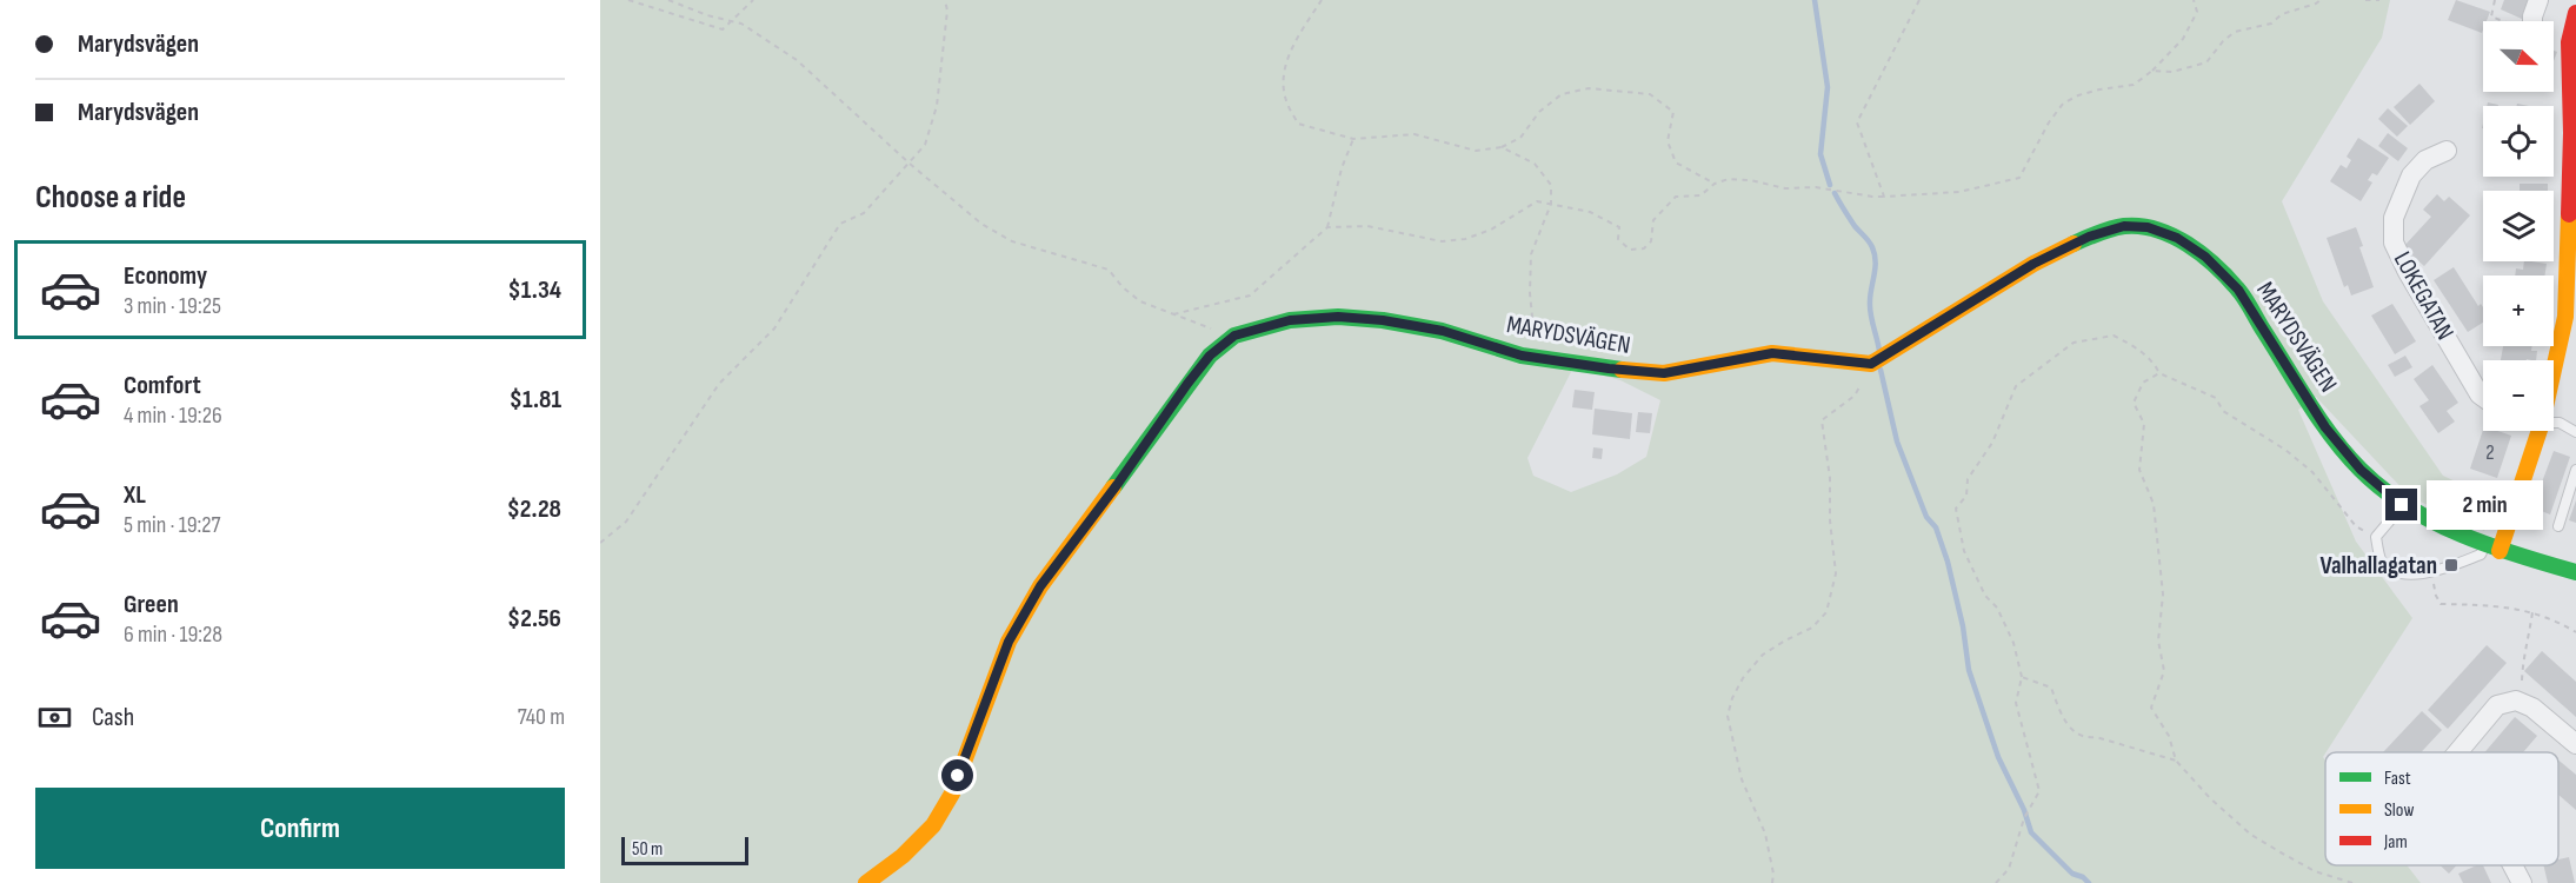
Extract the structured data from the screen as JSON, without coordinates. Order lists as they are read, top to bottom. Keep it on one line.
{"streets":{"street":["LOKEGATAN","MARYDSVÄGEN"]},"places":{"transit":["Valhallagatan"]},"house_numbers":["2"],"legend":["Fast","Slow","Jam"],"scale_bar":"50 m","north":"right","page":{"banner":["Marydsvägen","Marydsvägen"],"map_buttons":["+","−"],"heading":"Choose a ride","list":[{"name":"Economy","note":"3 min · 19:25","value":"$1.34"},{"name":"Comfort","note":"4 min · 19:26","value":"$1.81"},{"name":"XL","note":"5 min · 19:27","value":"$2.28"},{"name":"Green","note":"6 min · 19:28","value":"$2.56"}],"bubble":"2 min","pay":["Cash","740 m"],"buttons":"Confirm","scale":"50 m"}}
